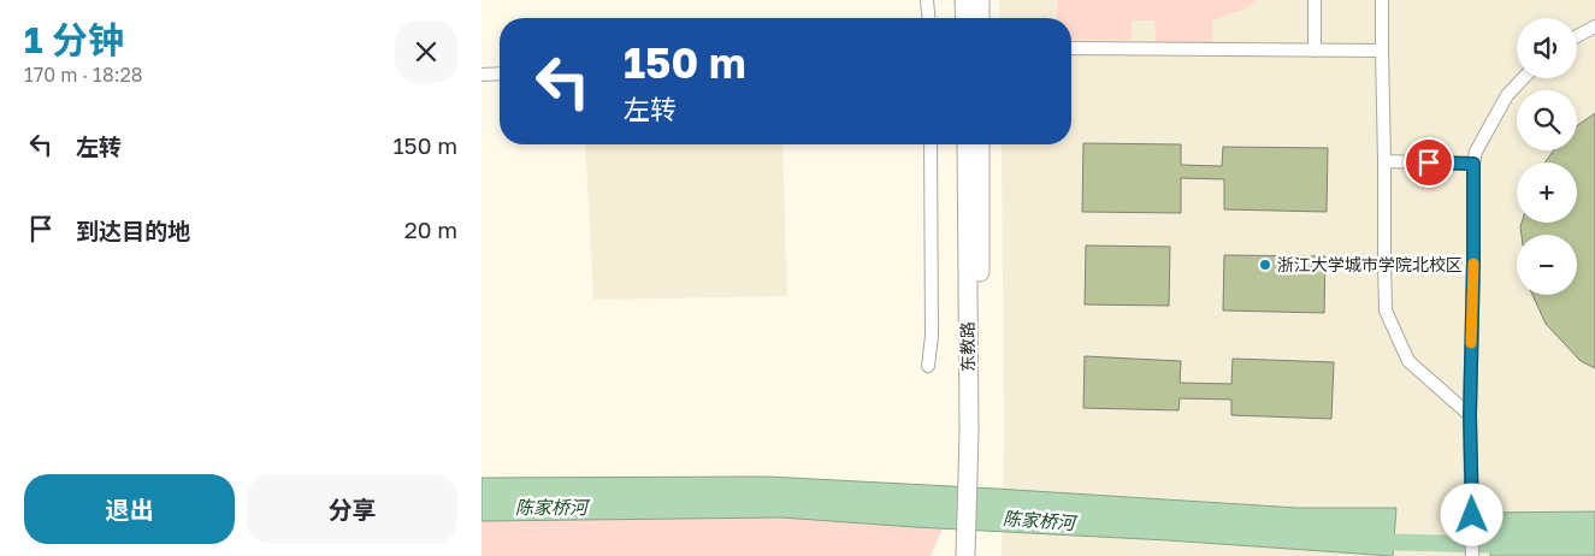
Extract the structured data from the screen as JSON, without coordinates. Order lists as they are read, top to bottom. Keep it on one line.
{"streets":{"street":["东教路"]},"water":["陈家桥河"],"places":["浙江大学城市学院北校区"],"page":{"heading":["1 分钟","170 m · 18:28"],"map_buttons":["+","−"],"turn":["150 m","左转"],"list":[{"name":"左转","value":"150 m"},{"name":"到达目的地","value":"20 m"}],"buttons":["退出","分享"]}}
